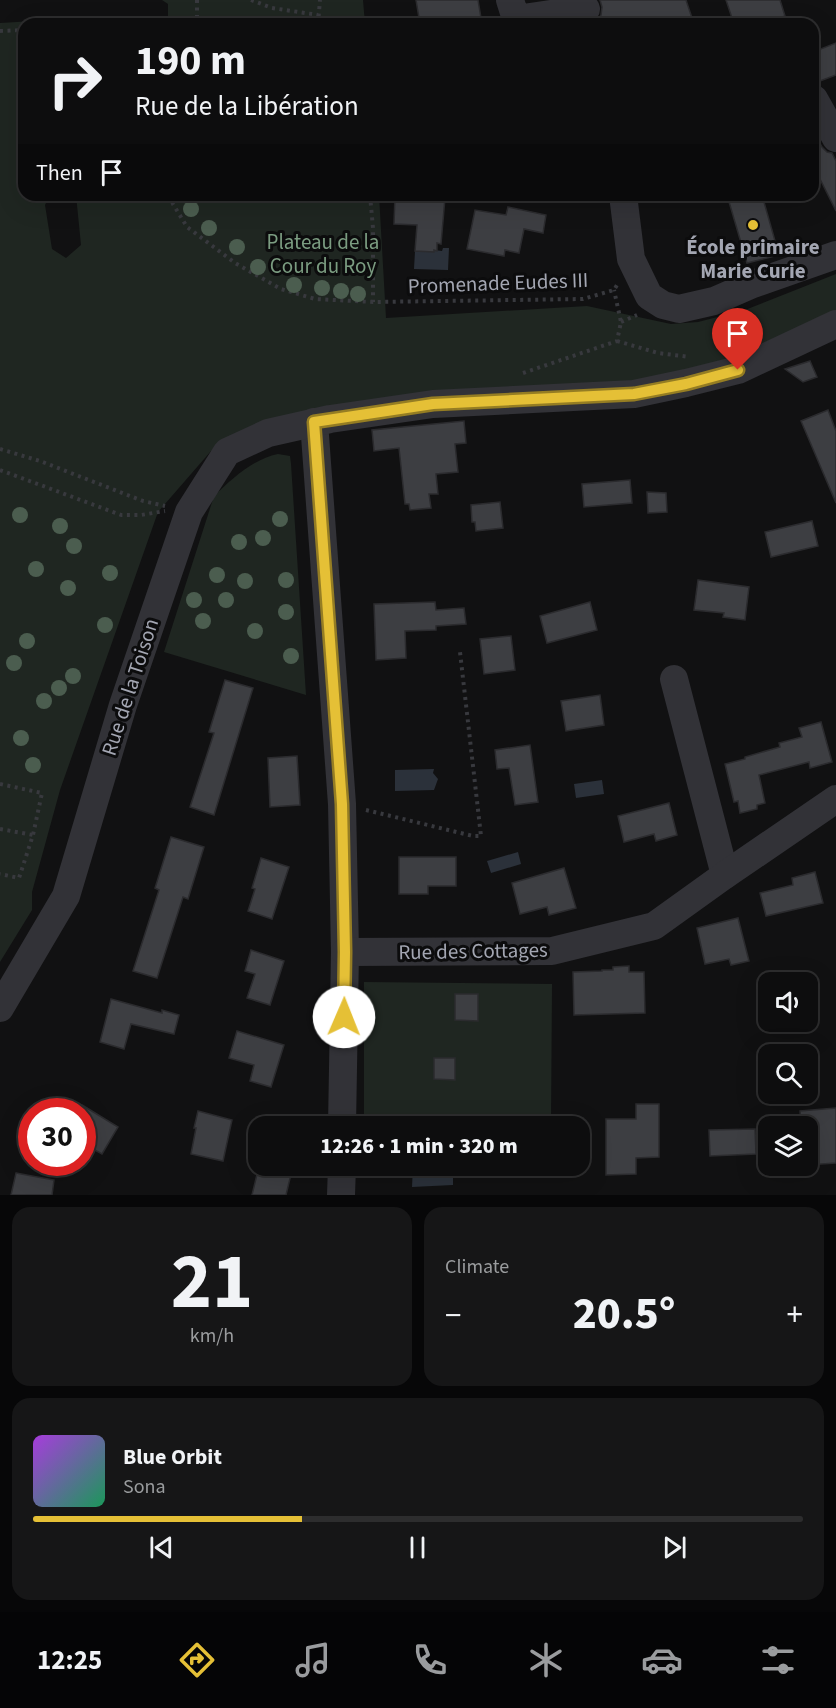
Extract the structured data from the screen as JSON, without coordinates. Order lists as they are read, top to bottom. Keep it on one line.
{"streets":{"street":["Rue de la Toison","Rue des Cottages"],"path":["Promenade Eudes III"]},"parks":["Plateau de la Cour du Roy"],"places":["École primaire Marie Curie"],"page":{"turn":["190 m","Rue de la Libération"],"then":"Then","limit":"30","trip":"12:26 · 1 min · 320 m","tile":[["21","km/h"],"Climate"],"heat":["−","20.5°","+"],"song":["Blue Orbit","Sona"],"tabs":"12:25"}}
